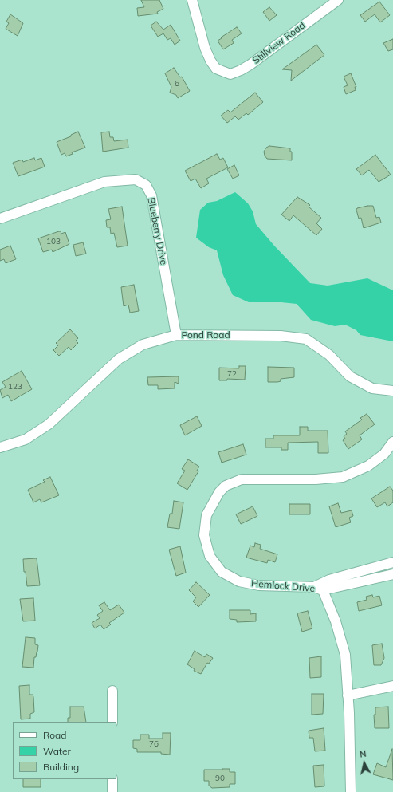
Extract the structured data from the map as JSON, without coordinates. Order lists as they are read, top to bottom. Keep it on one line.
{"streets":{"street":["Stillview Road","Blueberry Drive","Pond Road","Hemlock Drive"]},"crossings":[["Blueberry Drive","Pond Road"]],"house_numbers":["6","103","72","123","76","90"],"legend":["Road","Water","Building"],"north":"top"}
